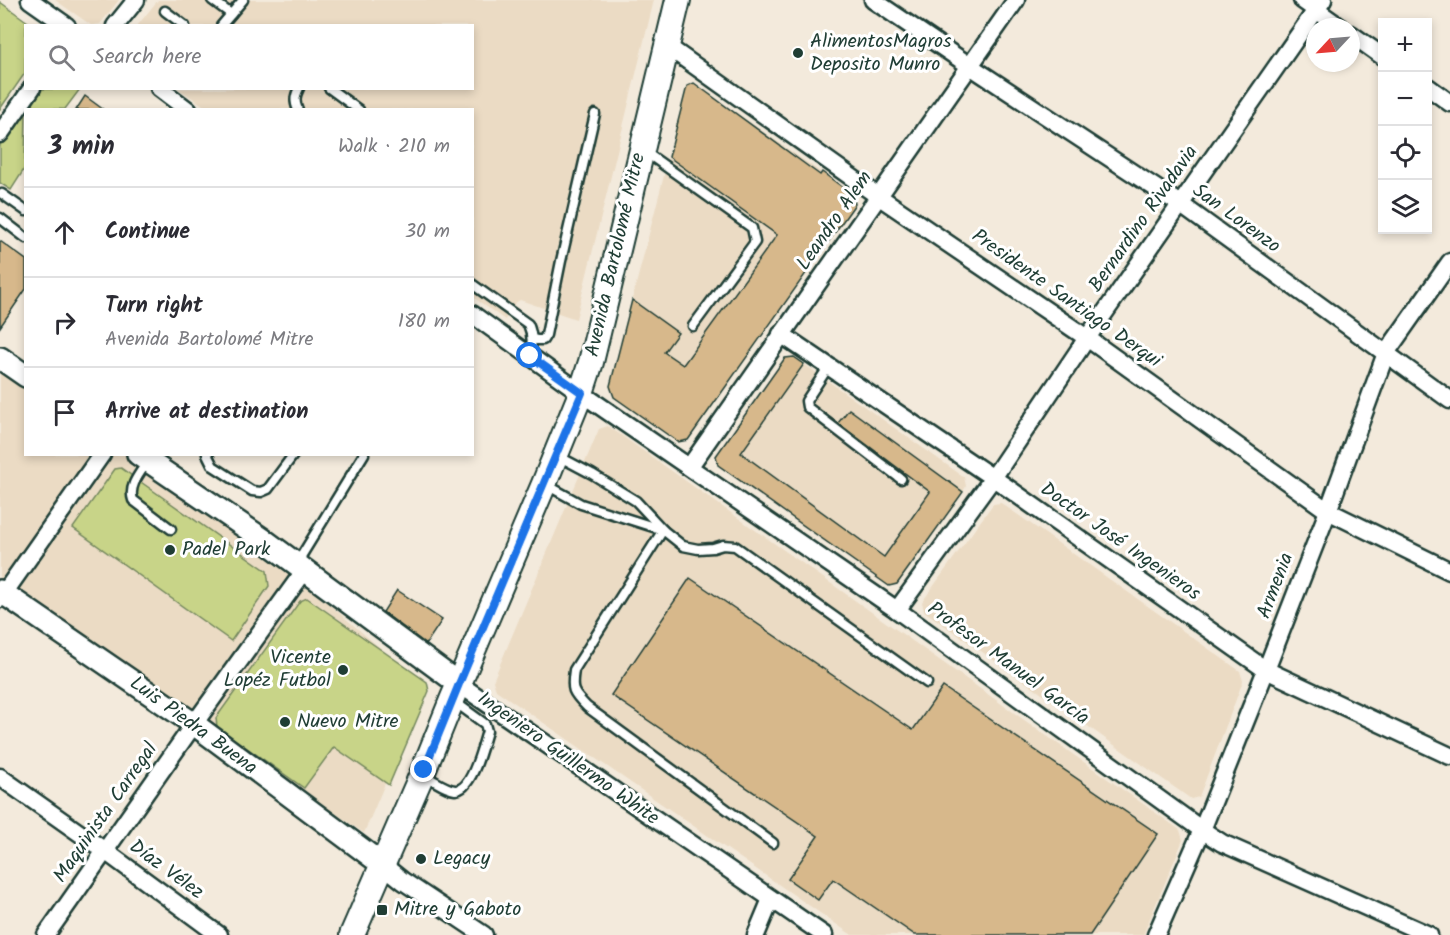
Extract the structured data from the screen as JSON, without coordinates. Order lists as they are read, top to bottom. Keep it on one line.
{"streets":{"main road":["Avenida Bartolomé Mitre"],"street":["Bernardino Rivadavia","San Lorenzo","Leandro Alem","Presidente Santiago Derqui","Doctor José Ingenieros","Armenia","Profesor Manuel García","Luis Piedra Buena","Ingeniero Guillermo White","Maquinista Carregal","Díaz Vélez"]},"crossings":[["Bernardino Rivadavia","San Lorenzo"],["Bernardino Rivadavia","Presidente Santiago Derqui"],["Bernardino Rivadavia","Doctor José Ingenieros"],["Bernardino Rivadavia","Profesor Manuel García"],["San Lorenzo","Leandro Alem"],["San Lorenzo","Armenia"],["Leandro Alem","Presidente Santiago Derqui"],["Leandro Alem","Doctor José Ingenieros"],["Leandro Alem","Profesor Manuel García"],["Avenida Bartolomé Mitre","Presidente Santiago Derqui"],["Avenida Bartolomé Mitre","Profesor Manuel García"],["Avenida Bartolomé Mitre","Luis Piedra Buena"],["Avenida Bartolomé Mitre","Ingeniero Guillermo White"],["Presidente Santiago Derqui","Armenia"],["Doctor José Ingenieros","Armenia"],["Armenia","Profesor Manuel García"],["Luis Piedra Buena","Maquinista Carregal"],["Ingeniero Guillermo White","Maquinista Carregal"],["Maquinista Carregal","Díaz Vélez"]],"places":{"other":["AlimentosMagros Deposito Munro","Padel Park","Vicente Lopéz Futbol","Nuevo Mitre","Legacy"],"transit":["Mitre y Gaboto"]},"north":"bottom left","page":{"map_buttons":["+","−"],"search":"Search here","heading":["3 min","Walk · 210 m"],"list":[["Continue","30 m"],["Turn right","Avenida Bartolomé Mitre","180 m"],"Arrive at destination"]}}
